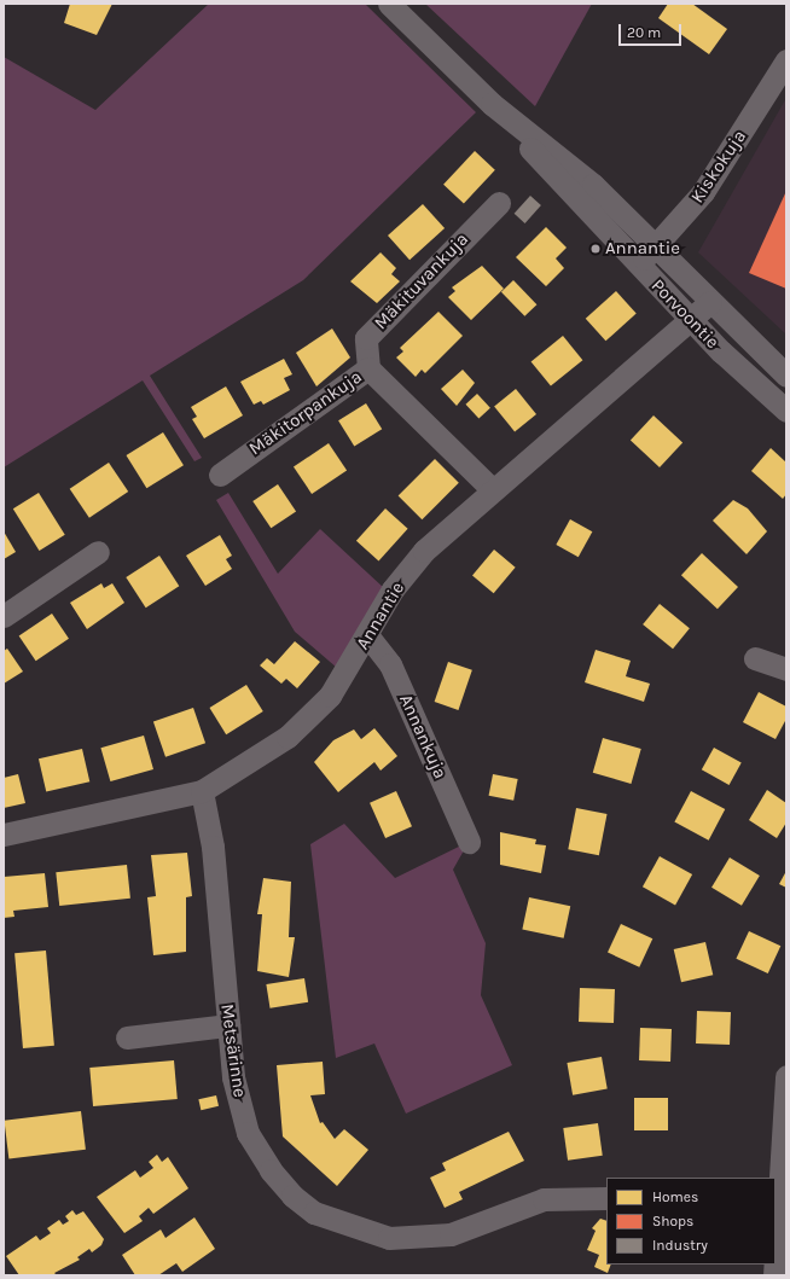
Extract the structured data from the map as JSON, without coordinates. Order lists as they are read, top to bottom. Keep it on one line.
{"streets":{"street":["Kiskokuja","Mäkituvankuja","Porvoontie","Mäkitorpankuja","Annantie","Annankuja","Metsärinne"]},"crossings":[["Kiskokuja","Porvoontie"],["Mäkituvankuja","Mäkitorpankuja"],["Porvoontie","Annantie"],["Mäkitorpankuja","Annantie"],["Annantie","Annankuja"],["Annantie","Metsärinne"]],"places":["Annantie"],"legend":["Homes","Shops","Industry"],"scale_bar":"20 m"}
